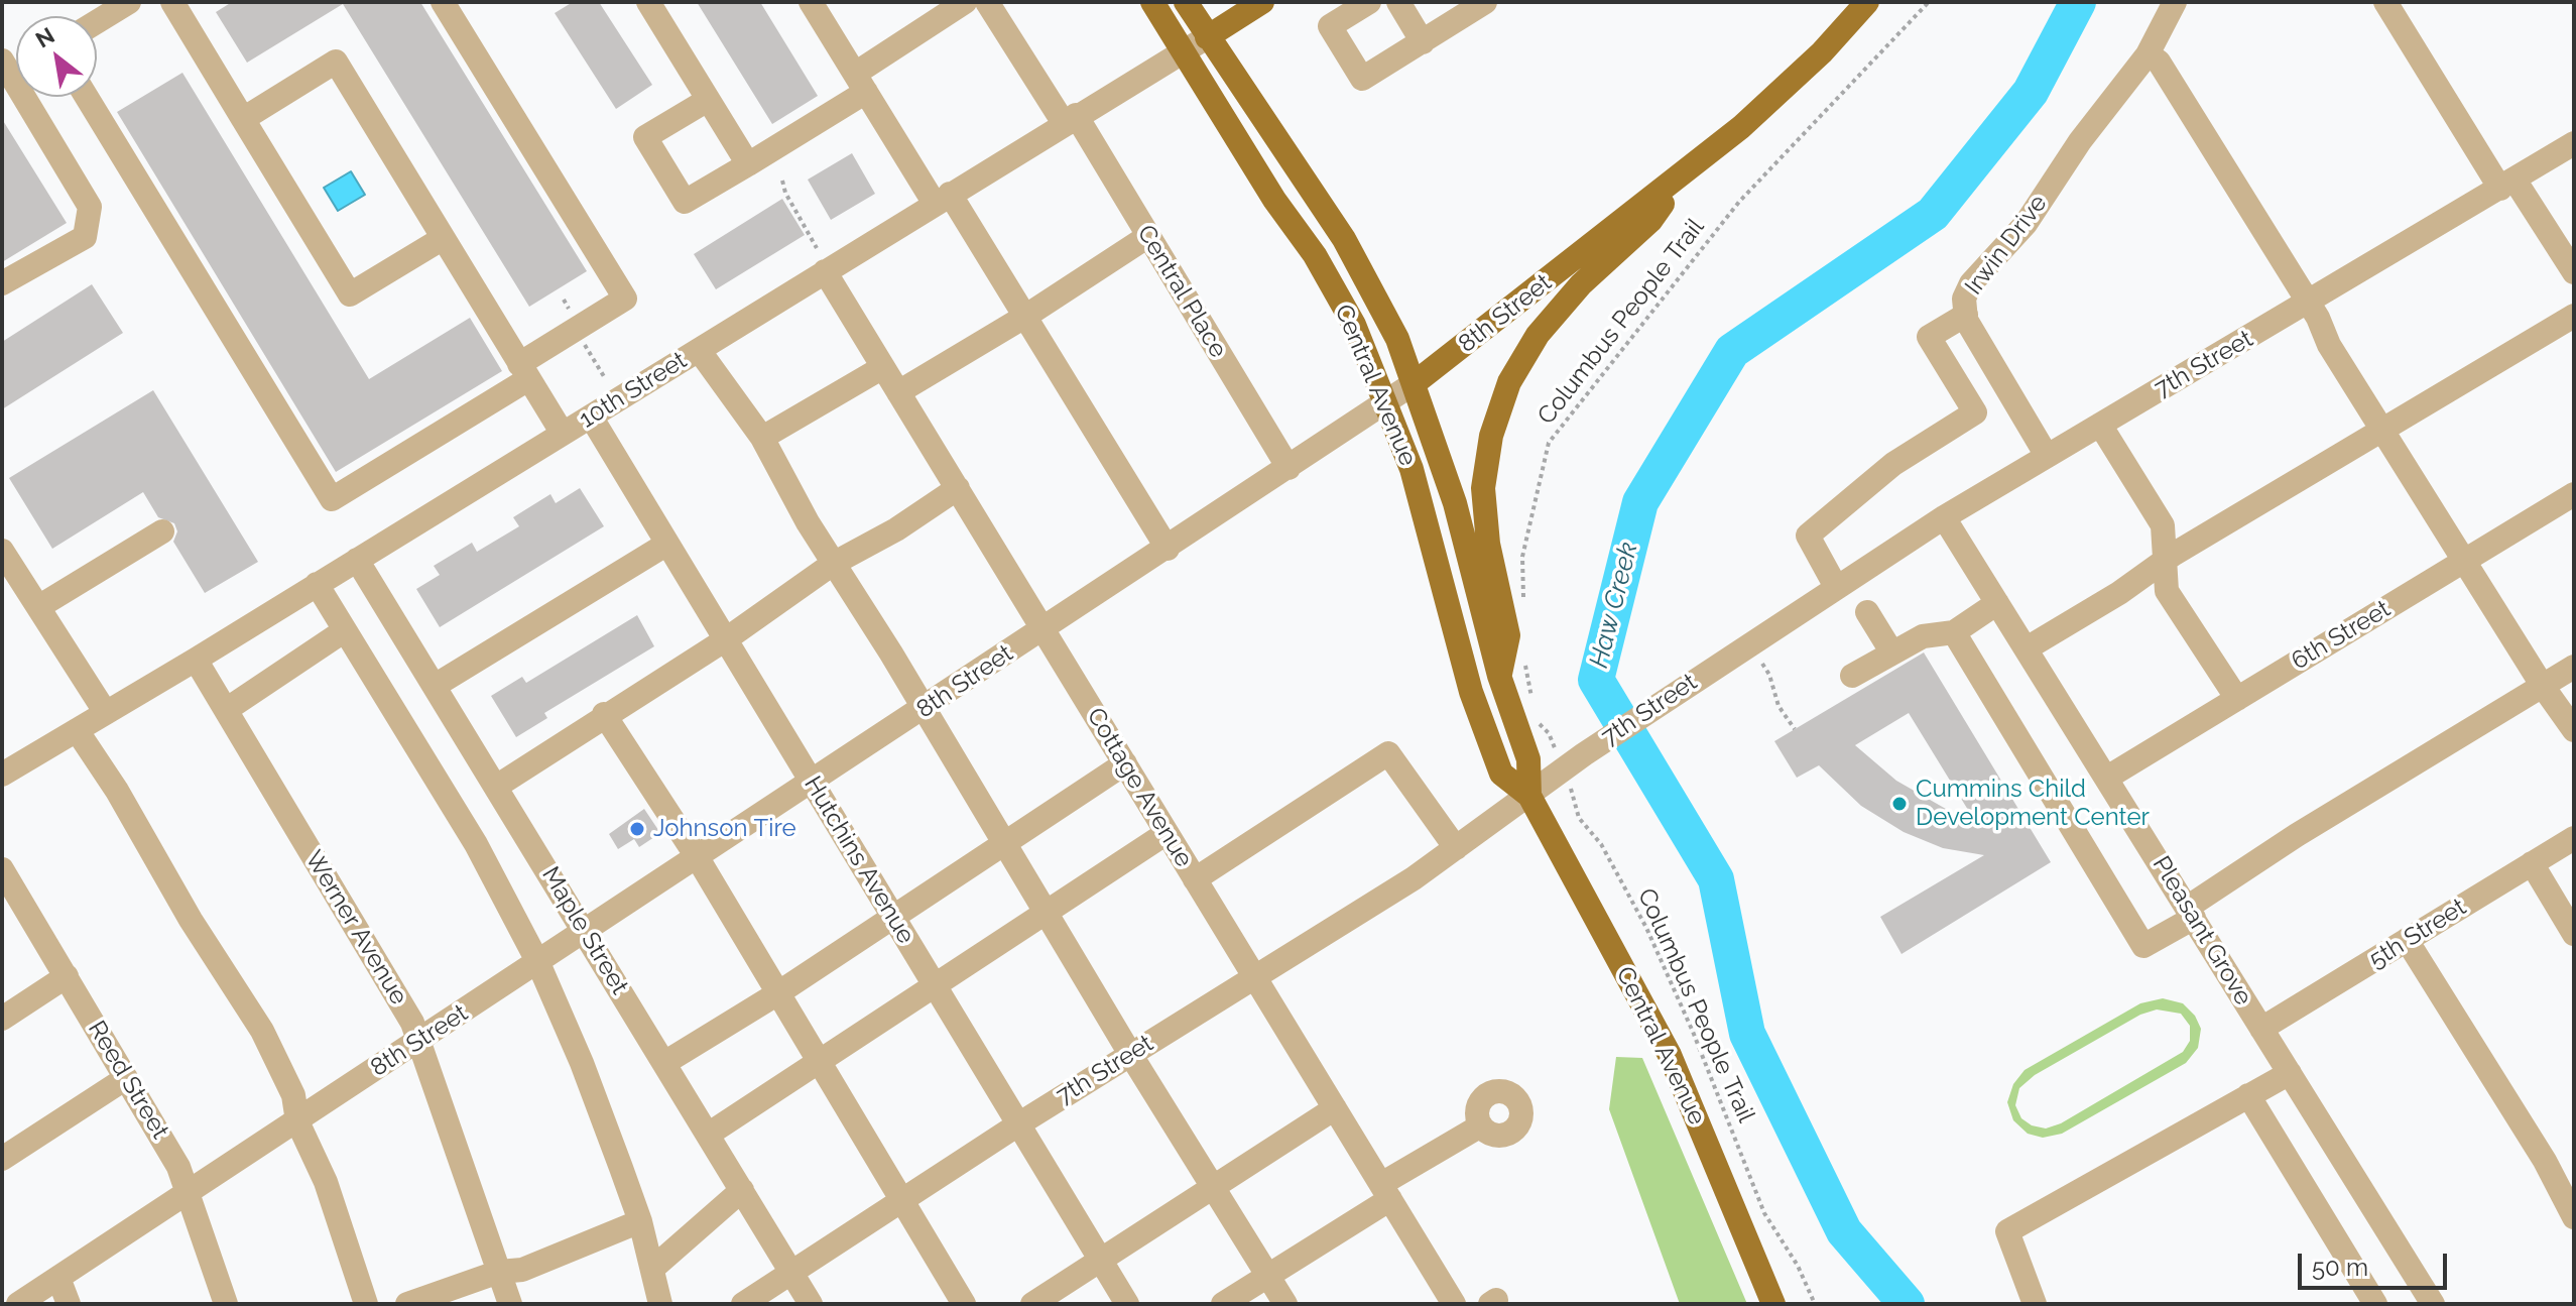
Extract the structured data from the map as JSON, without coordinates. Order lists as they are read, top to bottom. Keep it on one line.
{"streets":{"main road":["8th Street","Central Avenue","10th Street"],"street":["Irwin Drive","Central Place","7th Street","6th Street","Cottage Avenue","Hutchins Avenue","Werner Avenue","Maple Street","Pleasant Grove","5th Street","Reed Street"],"path":["Columbus People Trail"]},"crossings":[["Irwin Drive","7th Street"],["Central Place","8th Street"],["Central Place","10th Street"],["8th Street","Central Avenue"],["8th Street","Cottage Avenue"],["8th Street","Hutchins Avenue"],["8th Street","Werner Avenue"],["8th Street","Maple Street"],["8th Street","Reed Street"],["Columbus People Trail","7th Street"],["7th Street","Central Avenue"],["7th Street","Cottage Avenue"],["7th Street","Hutchins Avenue"],["7th Street","Maple Street"],["7th Street","Pleasant Grove"],["Central Avenue","10th Street"],["10th Street","Cottage Avenue"],["10th Street","Hutchins Avenue"],["10th Street","Werner Avenue"],["10th Street","Maple Street"],["6th Street","Pleasant Grove"],["Pleasant Grove","5th Street"]],"water":["Haw Creek"],"places":["Cummins Child Development Center","Johnson Tire"],"scale_bar":"50 m","north":"top left"}
